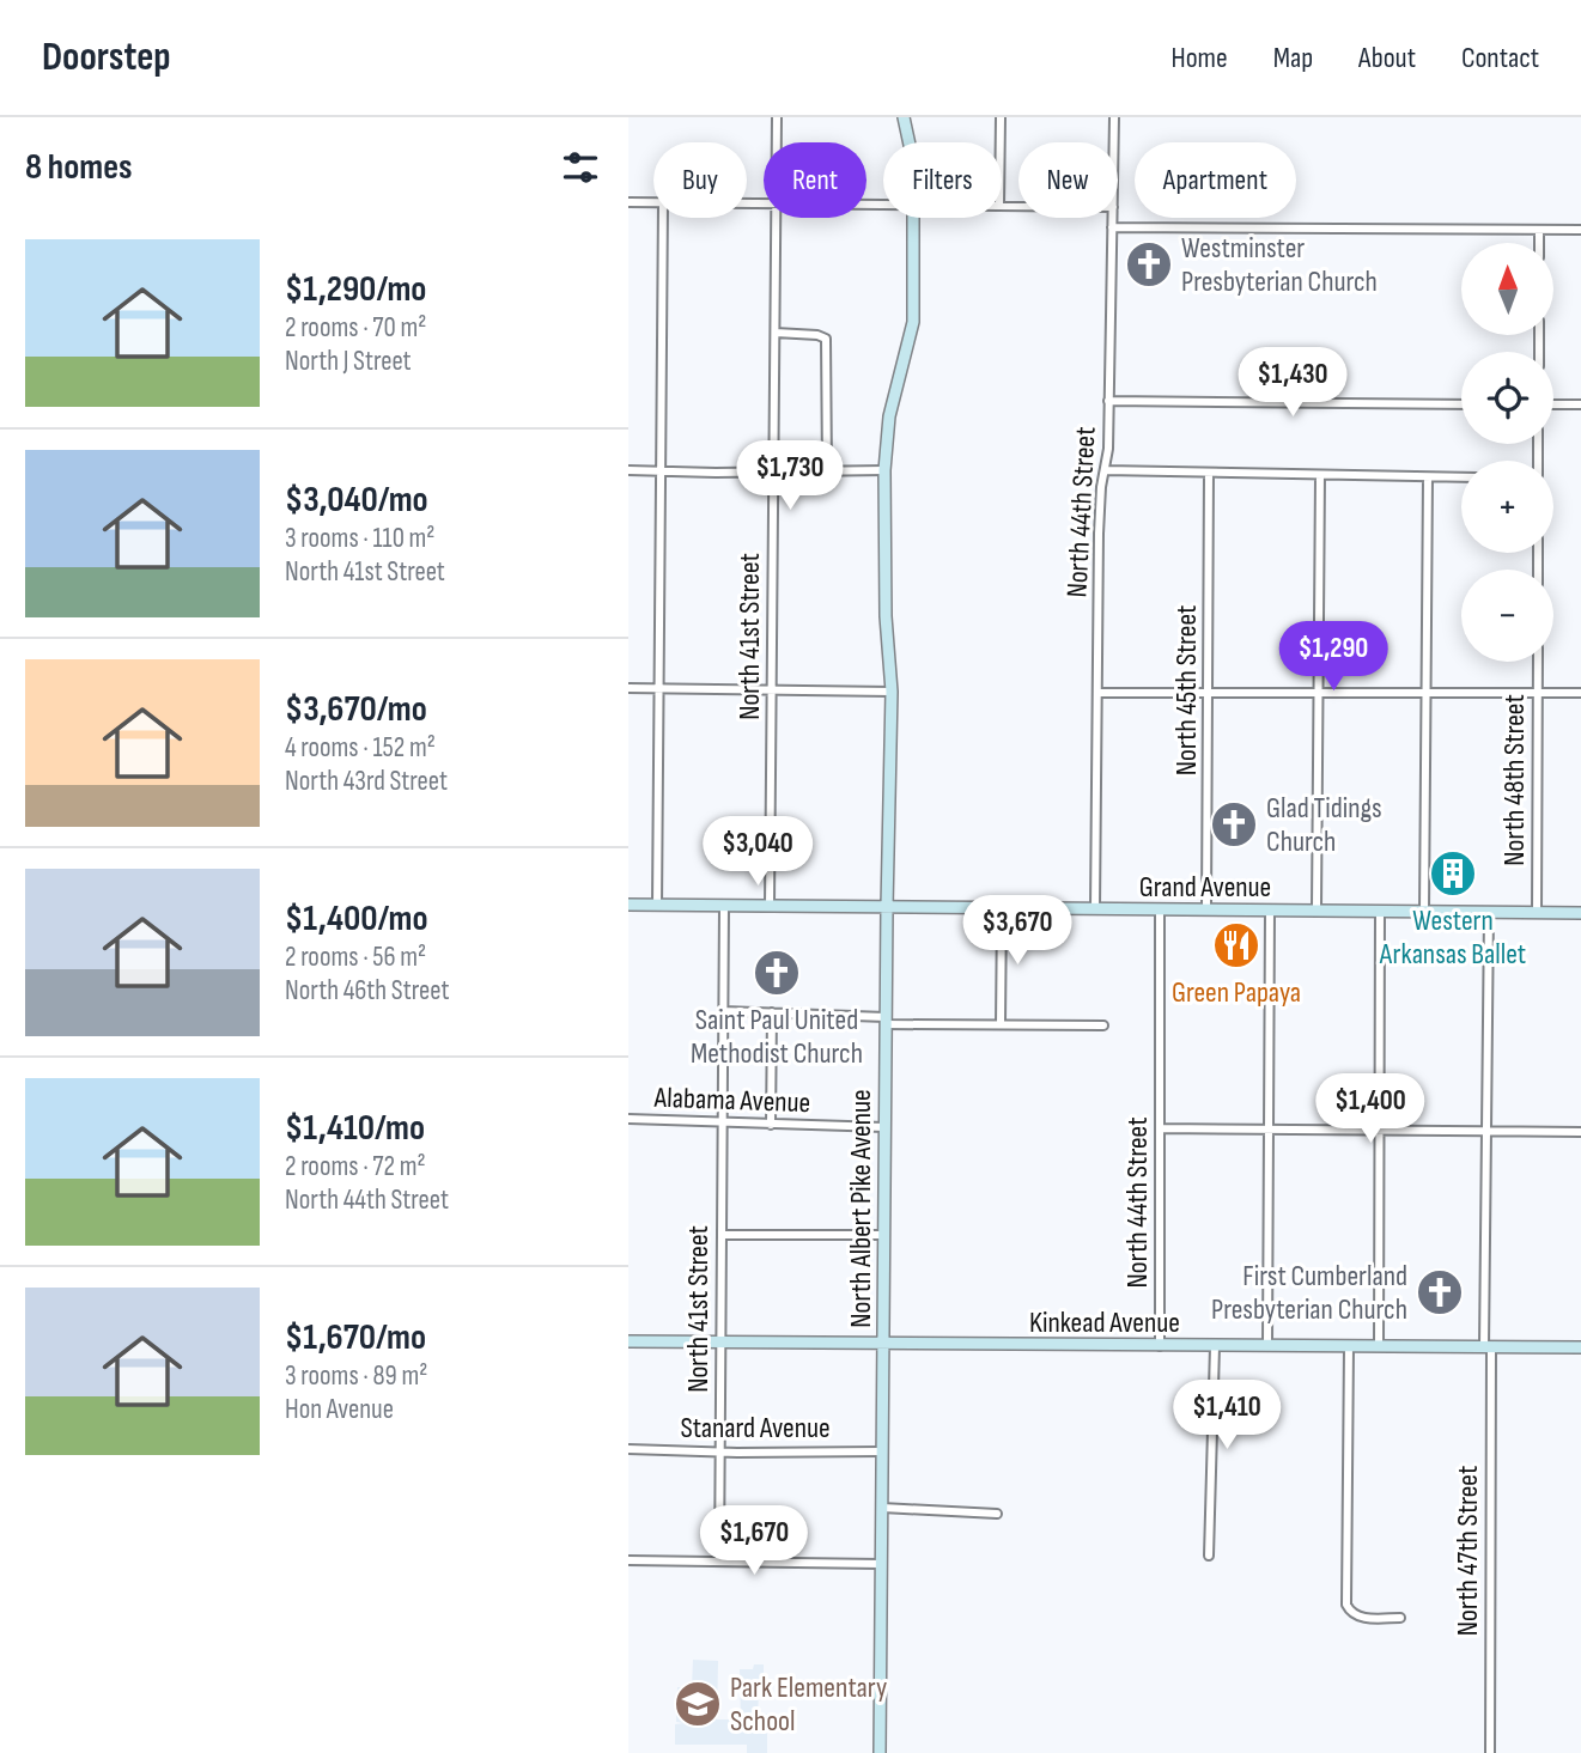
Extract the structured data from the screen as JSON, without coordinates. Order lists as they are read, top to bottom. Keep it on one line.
{"streets":{"street":["North 44th Street","North 41st Street","North 45th Street","North 48th Street","Grand Avenue","Alabama Avenue","North Albert Pike Avenue","Kinkead Avenue","Stanard Avenue","North 47th Street"]},"crossings":[["North 44th Street","Grand Avenue"],["North 44th Street","Kinkead Avenue"],["North 41st Street","Grand Avenue"],["North 41st Street","Alabama Avenue"],["North 41st Street","Kinkead Avenue"],["North 41st Street","Stanard Avenue"],["North 45th Street","Grand Avenue"],["North 48th Street","Grand Avenue"],["Grand Avenue","North Albert Pike Avenue"],["Grand Avenue","North 47th Street"],["Alabama Avenue","North Albert Pike Avenue"],["North Albert Pike Avenue","Kinkead Avenue"],["North Albert Pike Avenue","Stanard Avenue"],["Kinkead Avenue","North 47th Street"]],"places":{"church":["Westminster Presbyterian Church","Glad Tidings Church","Saint Paul United Methodist Church","First Cumberland Presbyterian Church"],"building":["Western Arkansas Ballet"],"restaurant":["Green Papaya"],"school or university":["Park Elementary School"]},"north":"top","page":{"header":"Doorstep","nav":["Home","Map","About","Contact"],"heading":"8 homes","chip":["Buy","Rent","Filters","New","Apartment"],"list":[{"name":"$1,290/mo","note":"2 rooms · 70 m² · North J Street"},{"name":"$3,040/mo","note":"3 rooms · 110 m² · North 41st Street"},{"name":"$3,670/mo","note":"4 rooms · 152 m² · North 43rd Street"},{"name":"$1,400/mo","note":"2 rooms · 56 m² · North 46th Street"},{"name":"$1,410/mo","note":"2 rooms · 72 m² · North 44th Street"},{"name":"$1,670/mo","note":"3 rooms · 89 m² · Hon Avenue"}],"map_buttons":["+","−"],"price":["$1,430","$1,730","$1,290","$3,040","$3,670","$1,400","$1,410","$1,670"]}}
